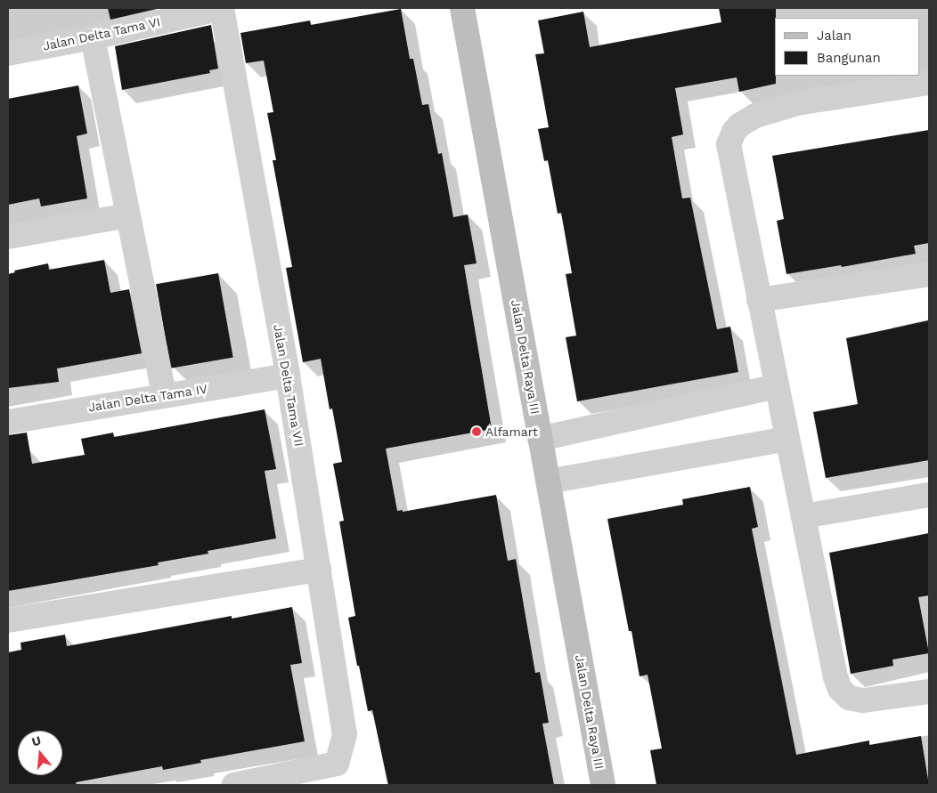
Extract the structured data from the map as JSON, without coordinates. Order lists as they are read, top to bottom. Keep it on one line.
{"streets":{"street":["Jalan Delta Tama VI","Jalan Delta Raya III","Jalan Delta Tama VII","Jalan Delta Tama IV"]},"crossings":[["Jalan Delta Tama VI","Jalan Delta Tama VII"],["Jalan Delta Tama VII","Jalan Delta Tama IV"]],"places":["Alfamart"],"legend":["Jalan","Bangunan"],"north":"top"}
